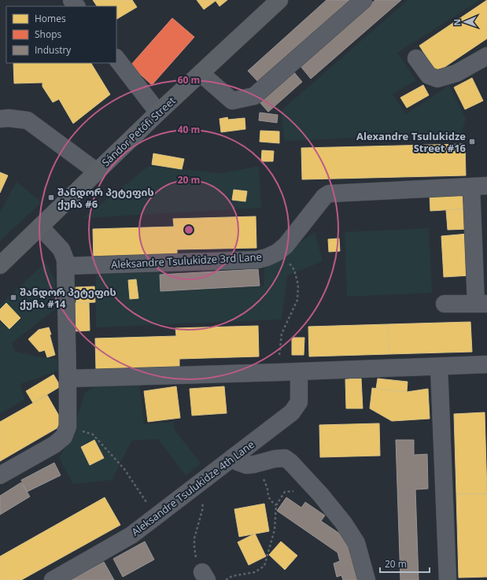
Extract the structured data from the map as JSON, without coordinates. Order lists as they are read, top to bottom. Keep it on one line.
{"streets":{"main road":["Sándor Petőfi Street"],"street":["Aleksandre Tsulukidze 3rd Lane","Aleksandre Tsulukidze 4th Lane"]},"places":{"transit":["Alexandre Tsulukidze Street #16","შანდორ პეტეფის ქუჩა #6","შანდორ პეტეფის ქუჩა #14"]},"legend":["Homes","Shops","Industry"],"scale_bar":"20 m","north":"left","rings":["60 m","40 m","20 m"]}
